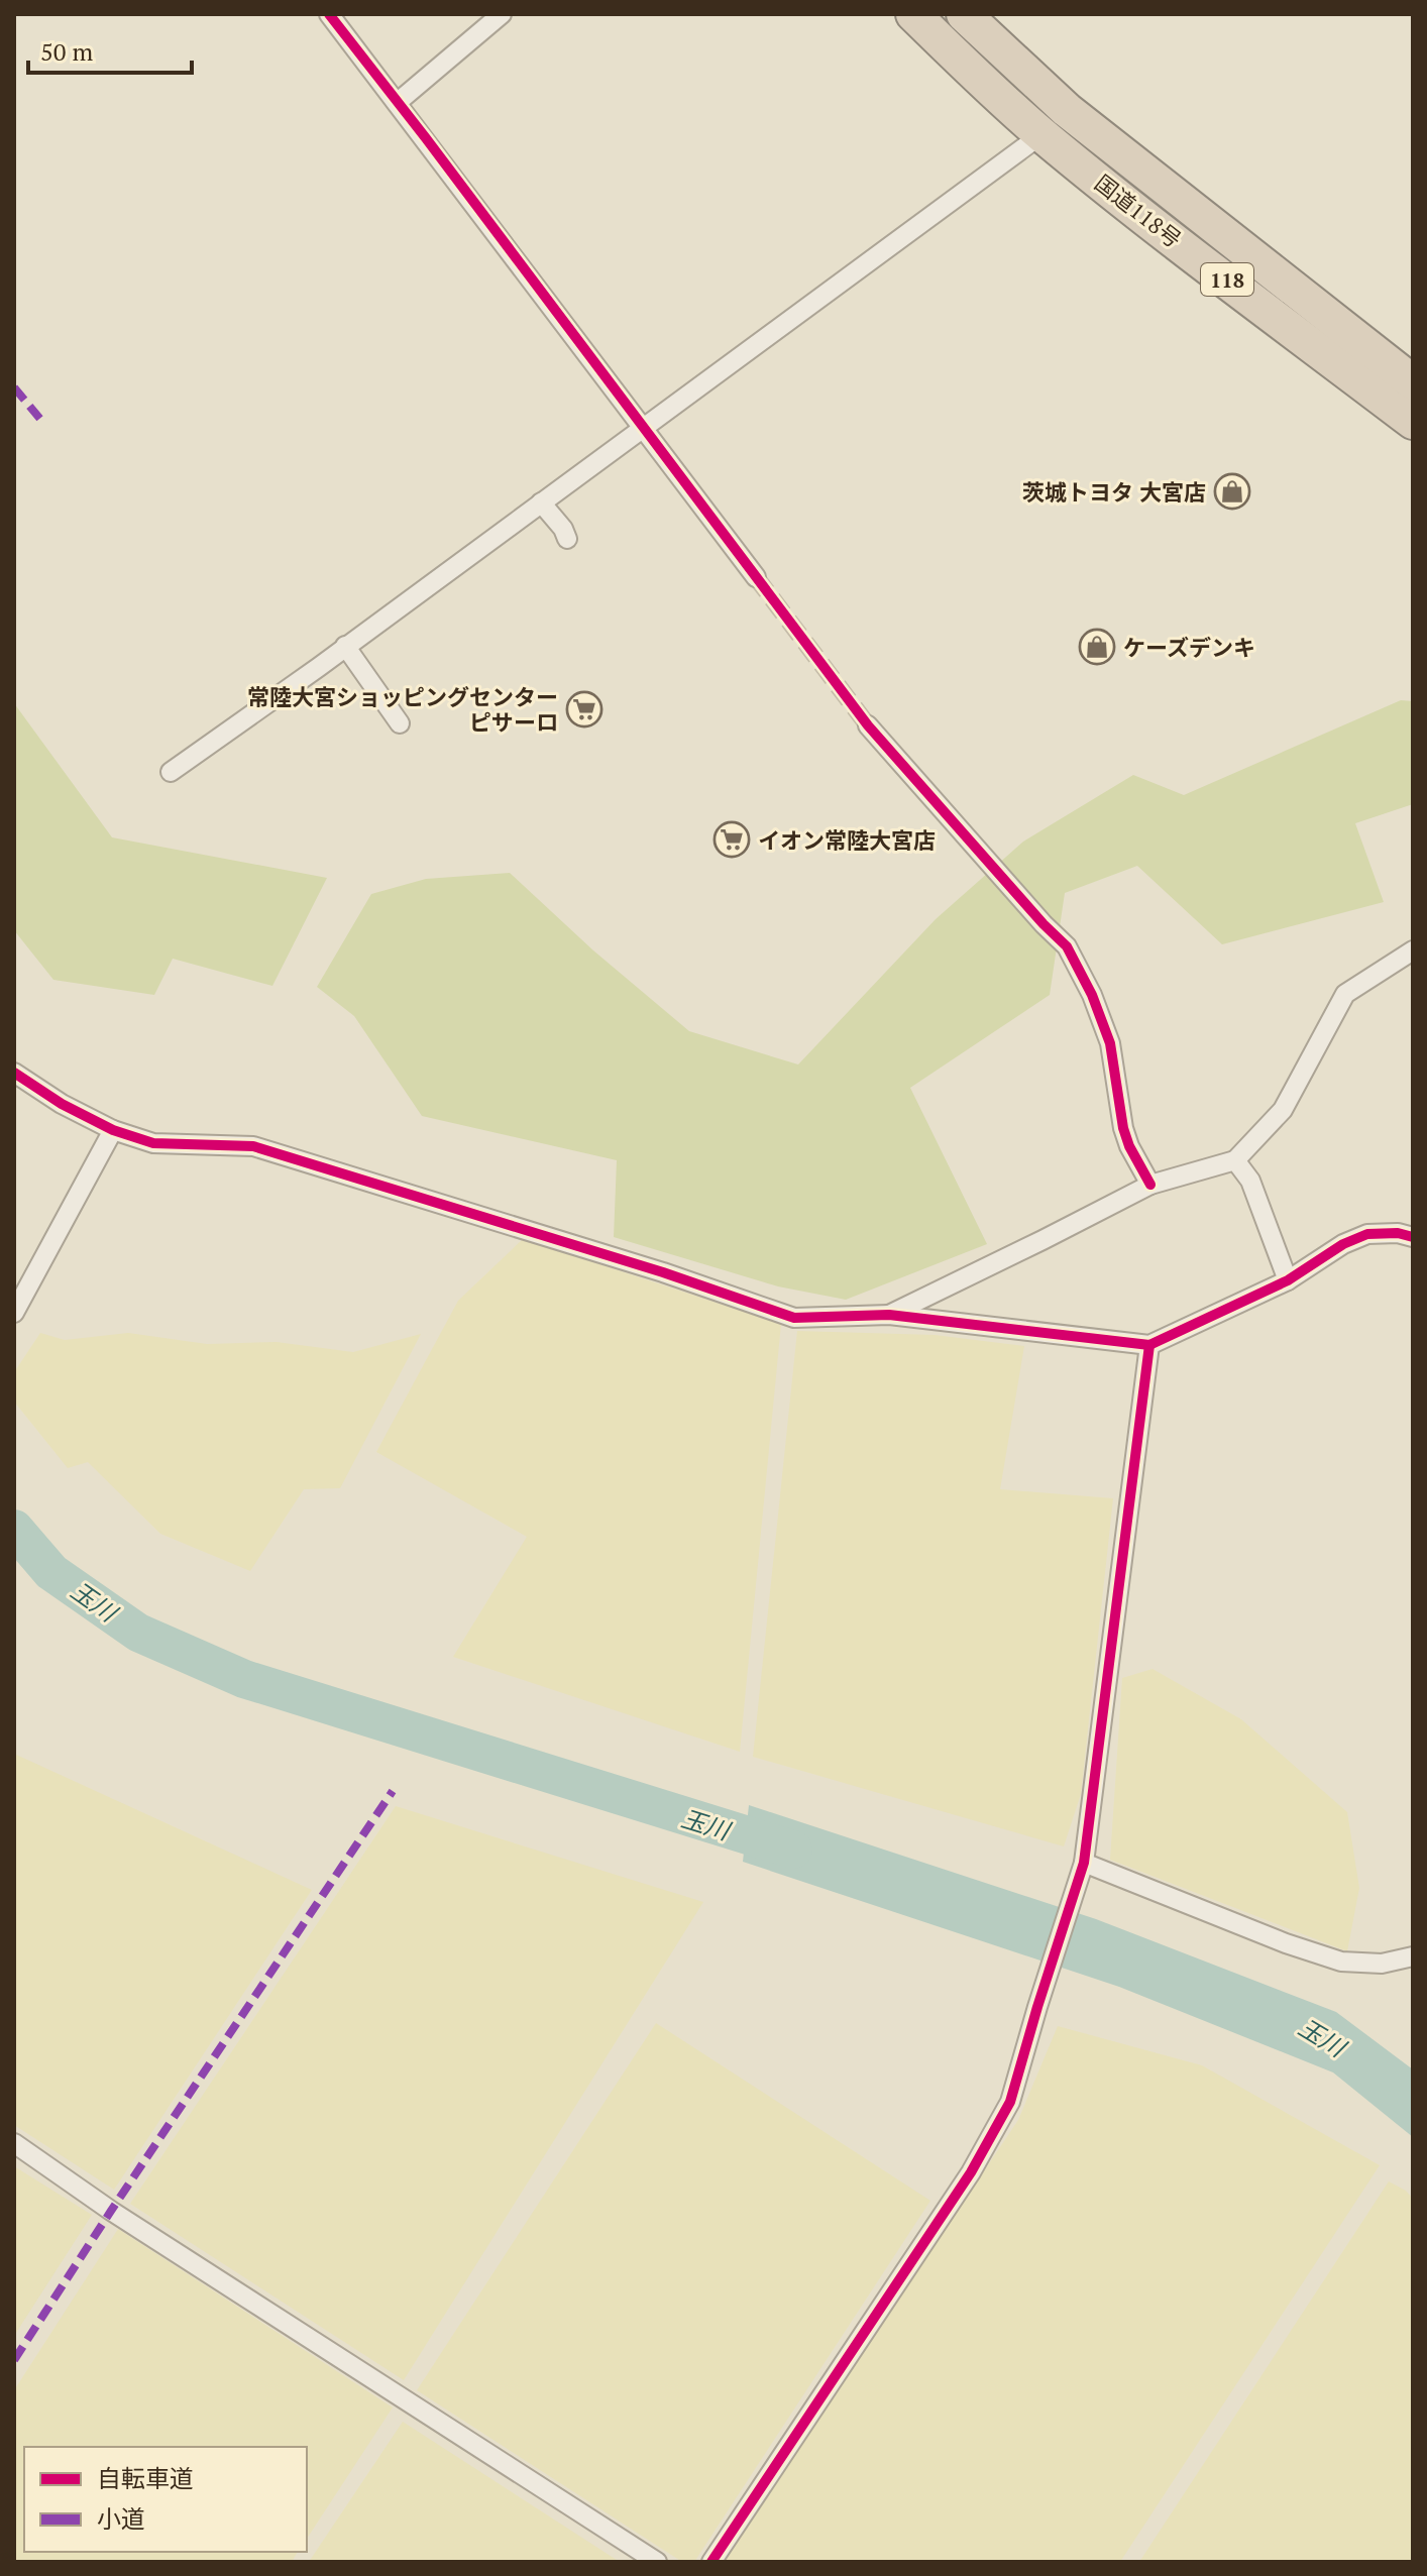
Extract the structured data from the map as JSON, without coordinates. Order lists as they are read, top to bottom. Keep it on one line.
{"streets":{"highway":["国道118号","118"]},"water":["玉川"],"places":{"shop":["茨城トヨタ 大宮店","ケーズデンキ"],"supermarket":["常陸大宮ショッピングセンター ピサーロ","イオン常陸大宮店"]},"legend":["自転車道","小道"],"scale_bar":"50 m"}
